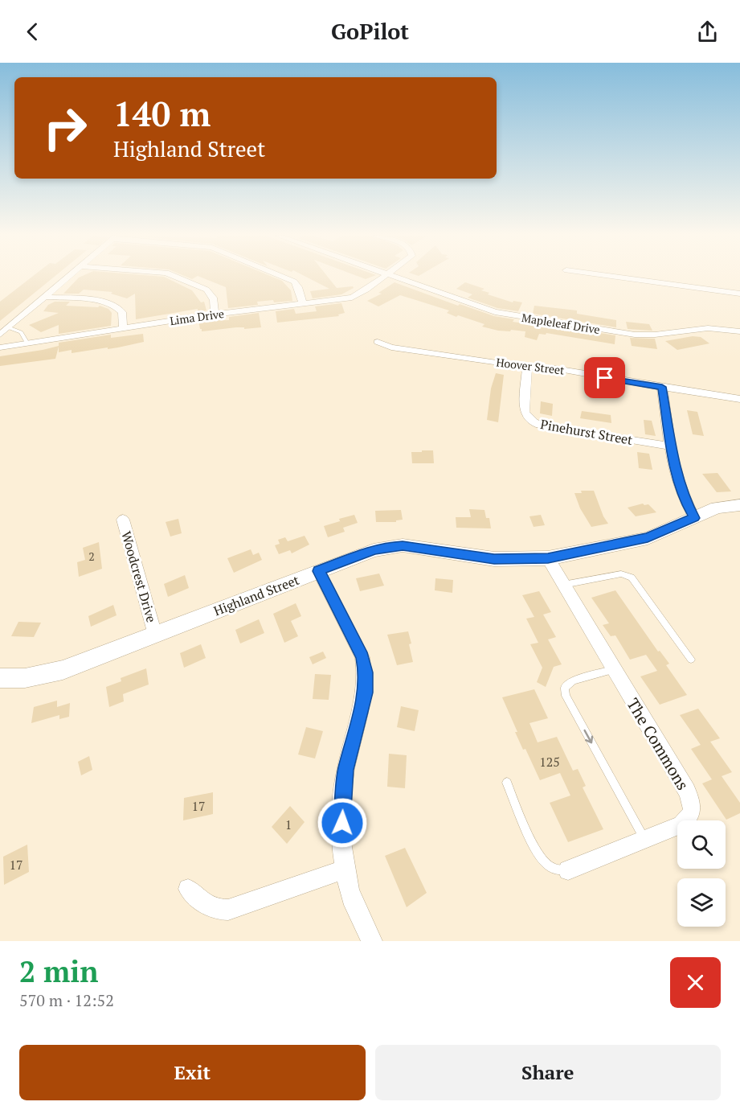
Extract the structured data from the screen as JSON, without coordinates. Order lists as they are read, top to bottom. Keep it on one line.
{"streets":{"street":["Lima Drive","Mapleleaf Drive","Hoover Street","Pinehurst Street","Woodcrest Drive","Highland Street","The Commons"]},"crossings":[["Hoover Street","Pinehurst Street"],["Woodcrest Drive","Highland Street"],["Highland Street","The Commons"]],"house_numbers":["2","125","17","1","17"],"page":{"header":"GoPilot","turn":["140 m","Highland Street"],"heading":["2 min","570 m · 12:52"],"buttons":["Exit","Share"]}}
